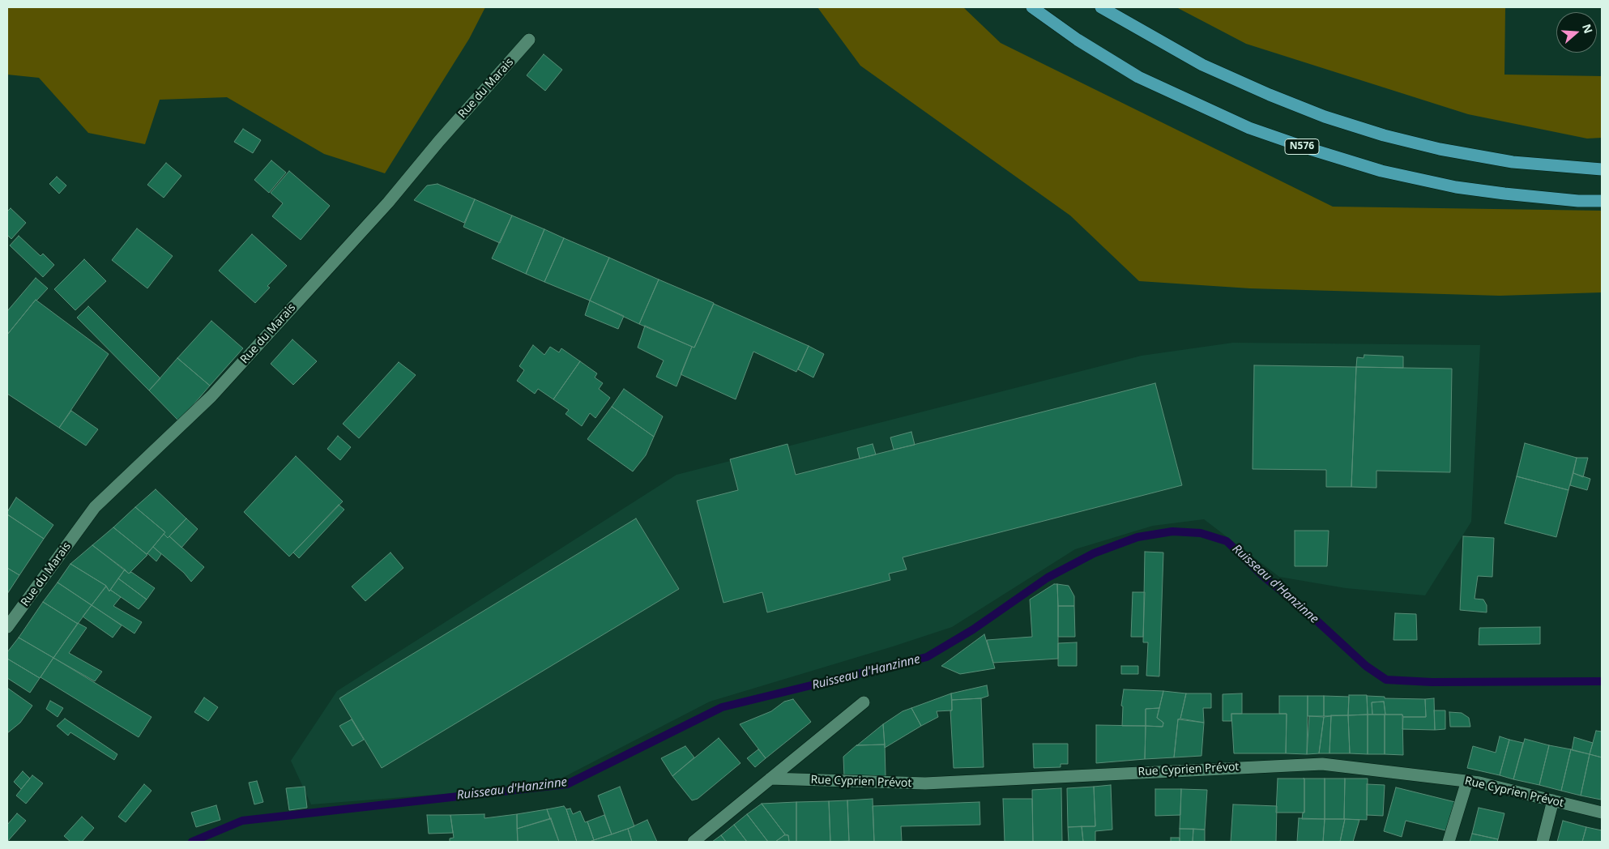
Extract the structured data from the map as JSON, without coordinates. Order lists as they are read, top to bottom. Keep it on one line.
{"streets":{"main road":["N576"],"street":["Rue du Marais","Rue Cyprien Prévot"]},"water":["Ruisseau d'Hanzinne"],"north":"right"}
